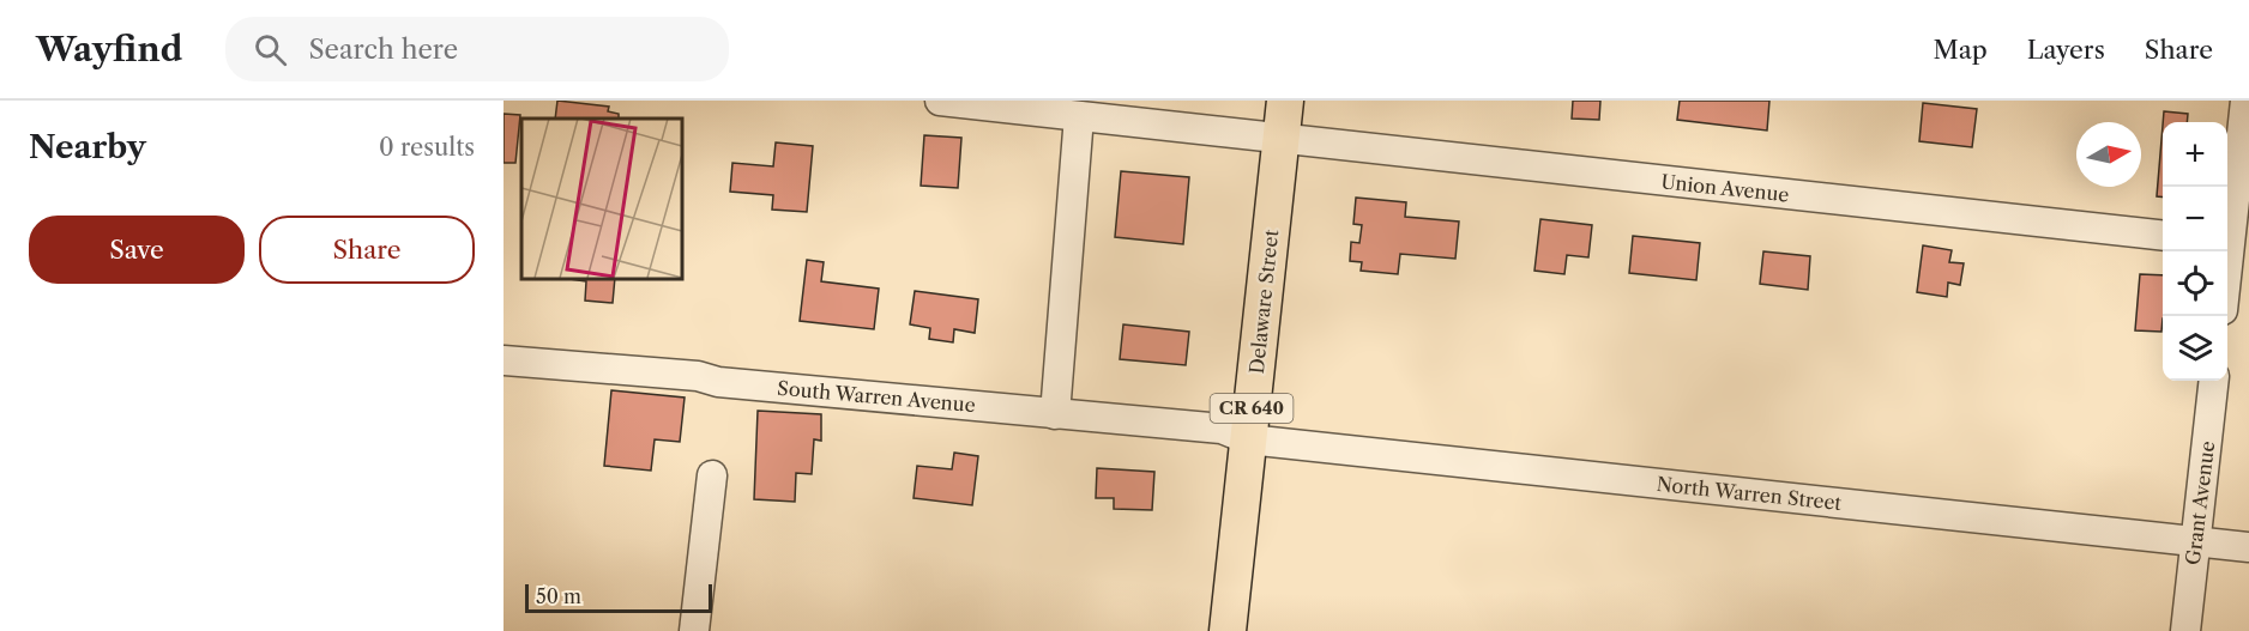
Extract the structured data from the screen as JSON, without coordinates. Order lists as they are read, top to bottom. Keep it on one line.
{"streets":{"main road":["Delaware Street","CR 640"],"street":["Union Avenue","South Warren Avenue","North Warren Street","Grant Avenue"]},"crossings":[["Union Avenue","Delaware Street"],["Delaware Street","South Warren Avenue"],["Delaware Street","North Warren Street"],["South Warren Avenue","North Warren Street"],["North Warren Street","Grant Avenue"]],"scale_bar":"50 m","north":"right","page":{"header":"Wayfind","search":"Search here","nav":["Map","Layers","Share"],"heading":["Nearby","0 results"],"map_buttons":["+","−"],"buttons":["Save","Share"],"scale":"50 m"}}
